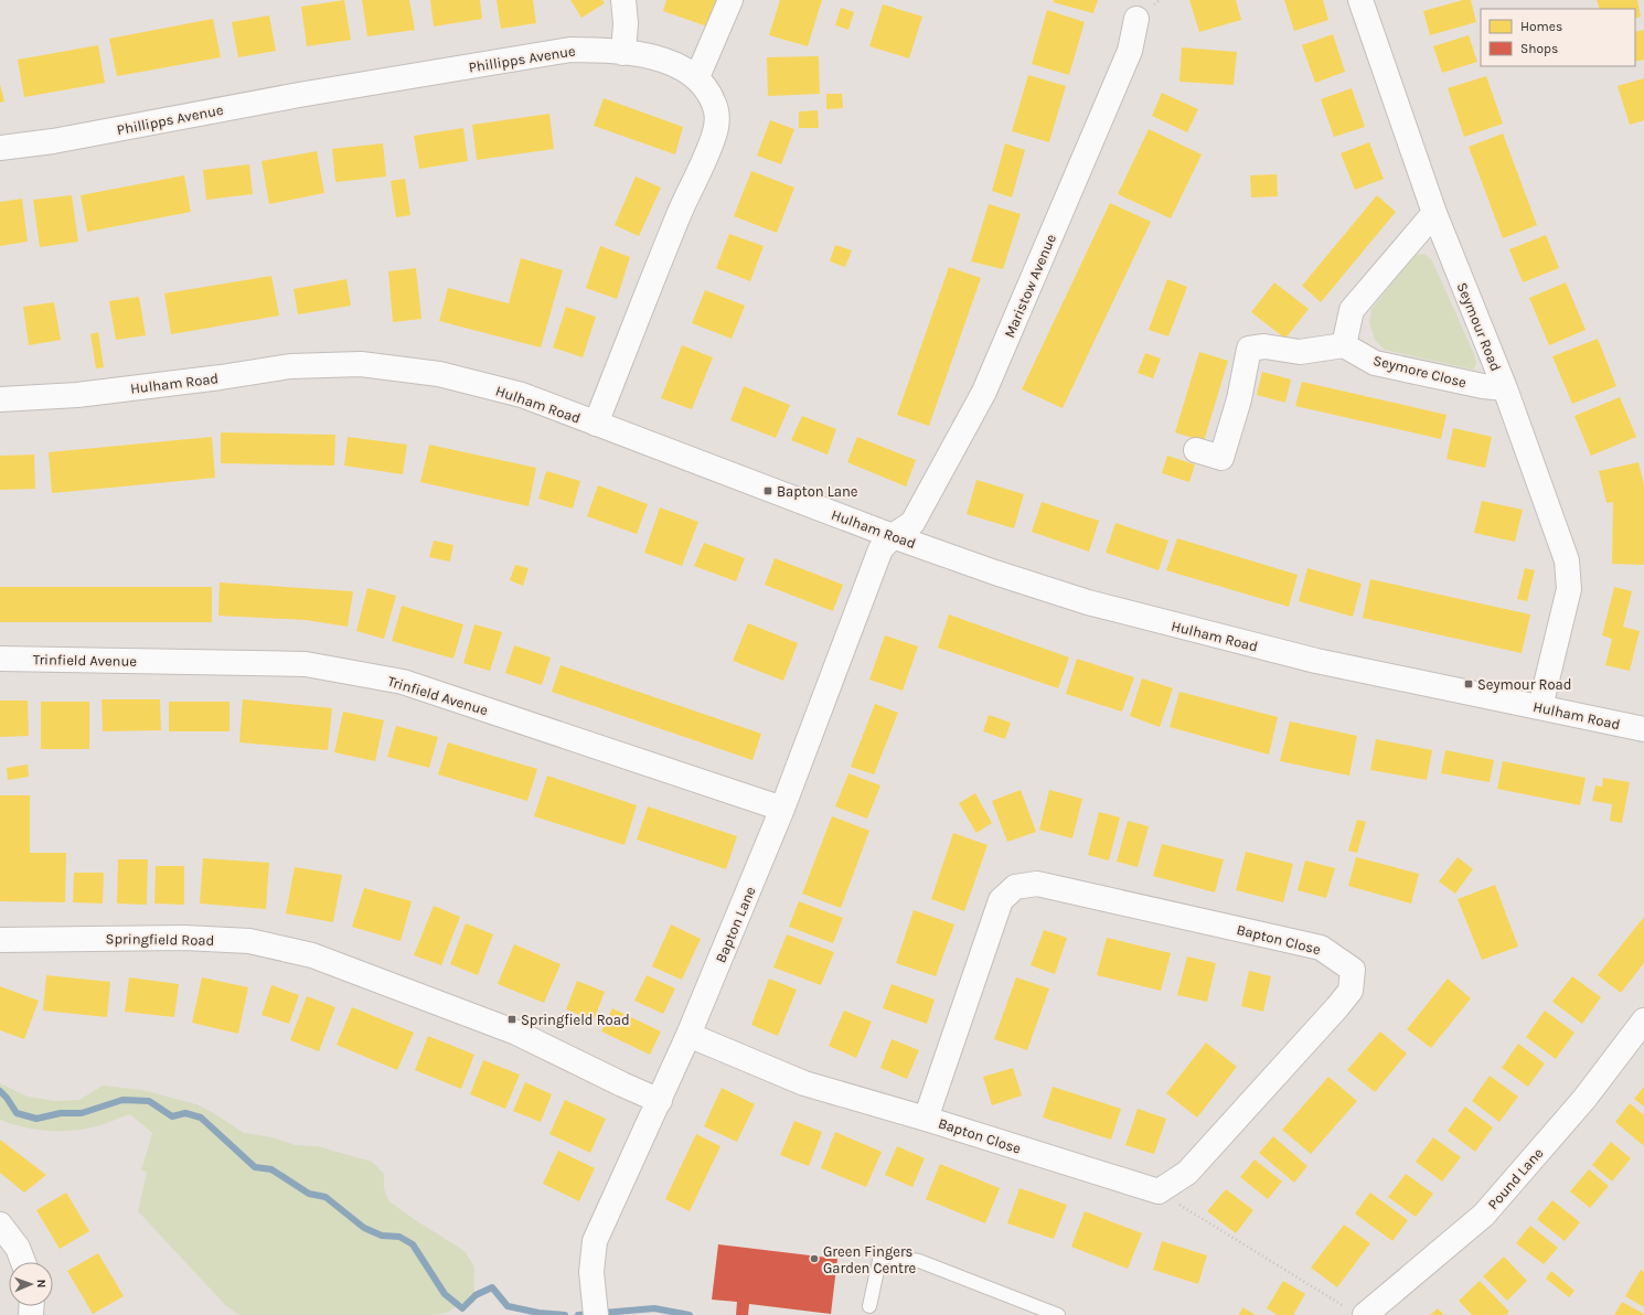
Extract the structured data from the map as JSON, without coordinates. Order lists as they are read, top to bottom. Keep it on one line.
{"streets":{"street":["Phillipps Avenue","Maristow Avenue","Seymour Road","Seymore Close","Hulham Road","Trinfield Avenue","Bapton Lane","Springfield Road","Bapton Close","Pound Lane"]},"crossings":[["Phillipps Avenue","Hulham Road"],["Maristow Avenue","Hulham Road"],["Maristow Avenue","Bapton Lane"],["Seymour Road","Seymore Close"],["Seymour Road","Hulham Road"],["Hulham Road","Bapton Lane"],["Trinfield Avenue","Bapton Lane"],["Bapton Lane","Springfield Road"],["Bapton Lane","Bapton Close"]],"places":{"transit":["Bapton Lane","Seymour Road","Springfield Road"],"other":["Green Fingers Garden Centre"]},"legend":["Homes","Shops"],"north":"right"}
